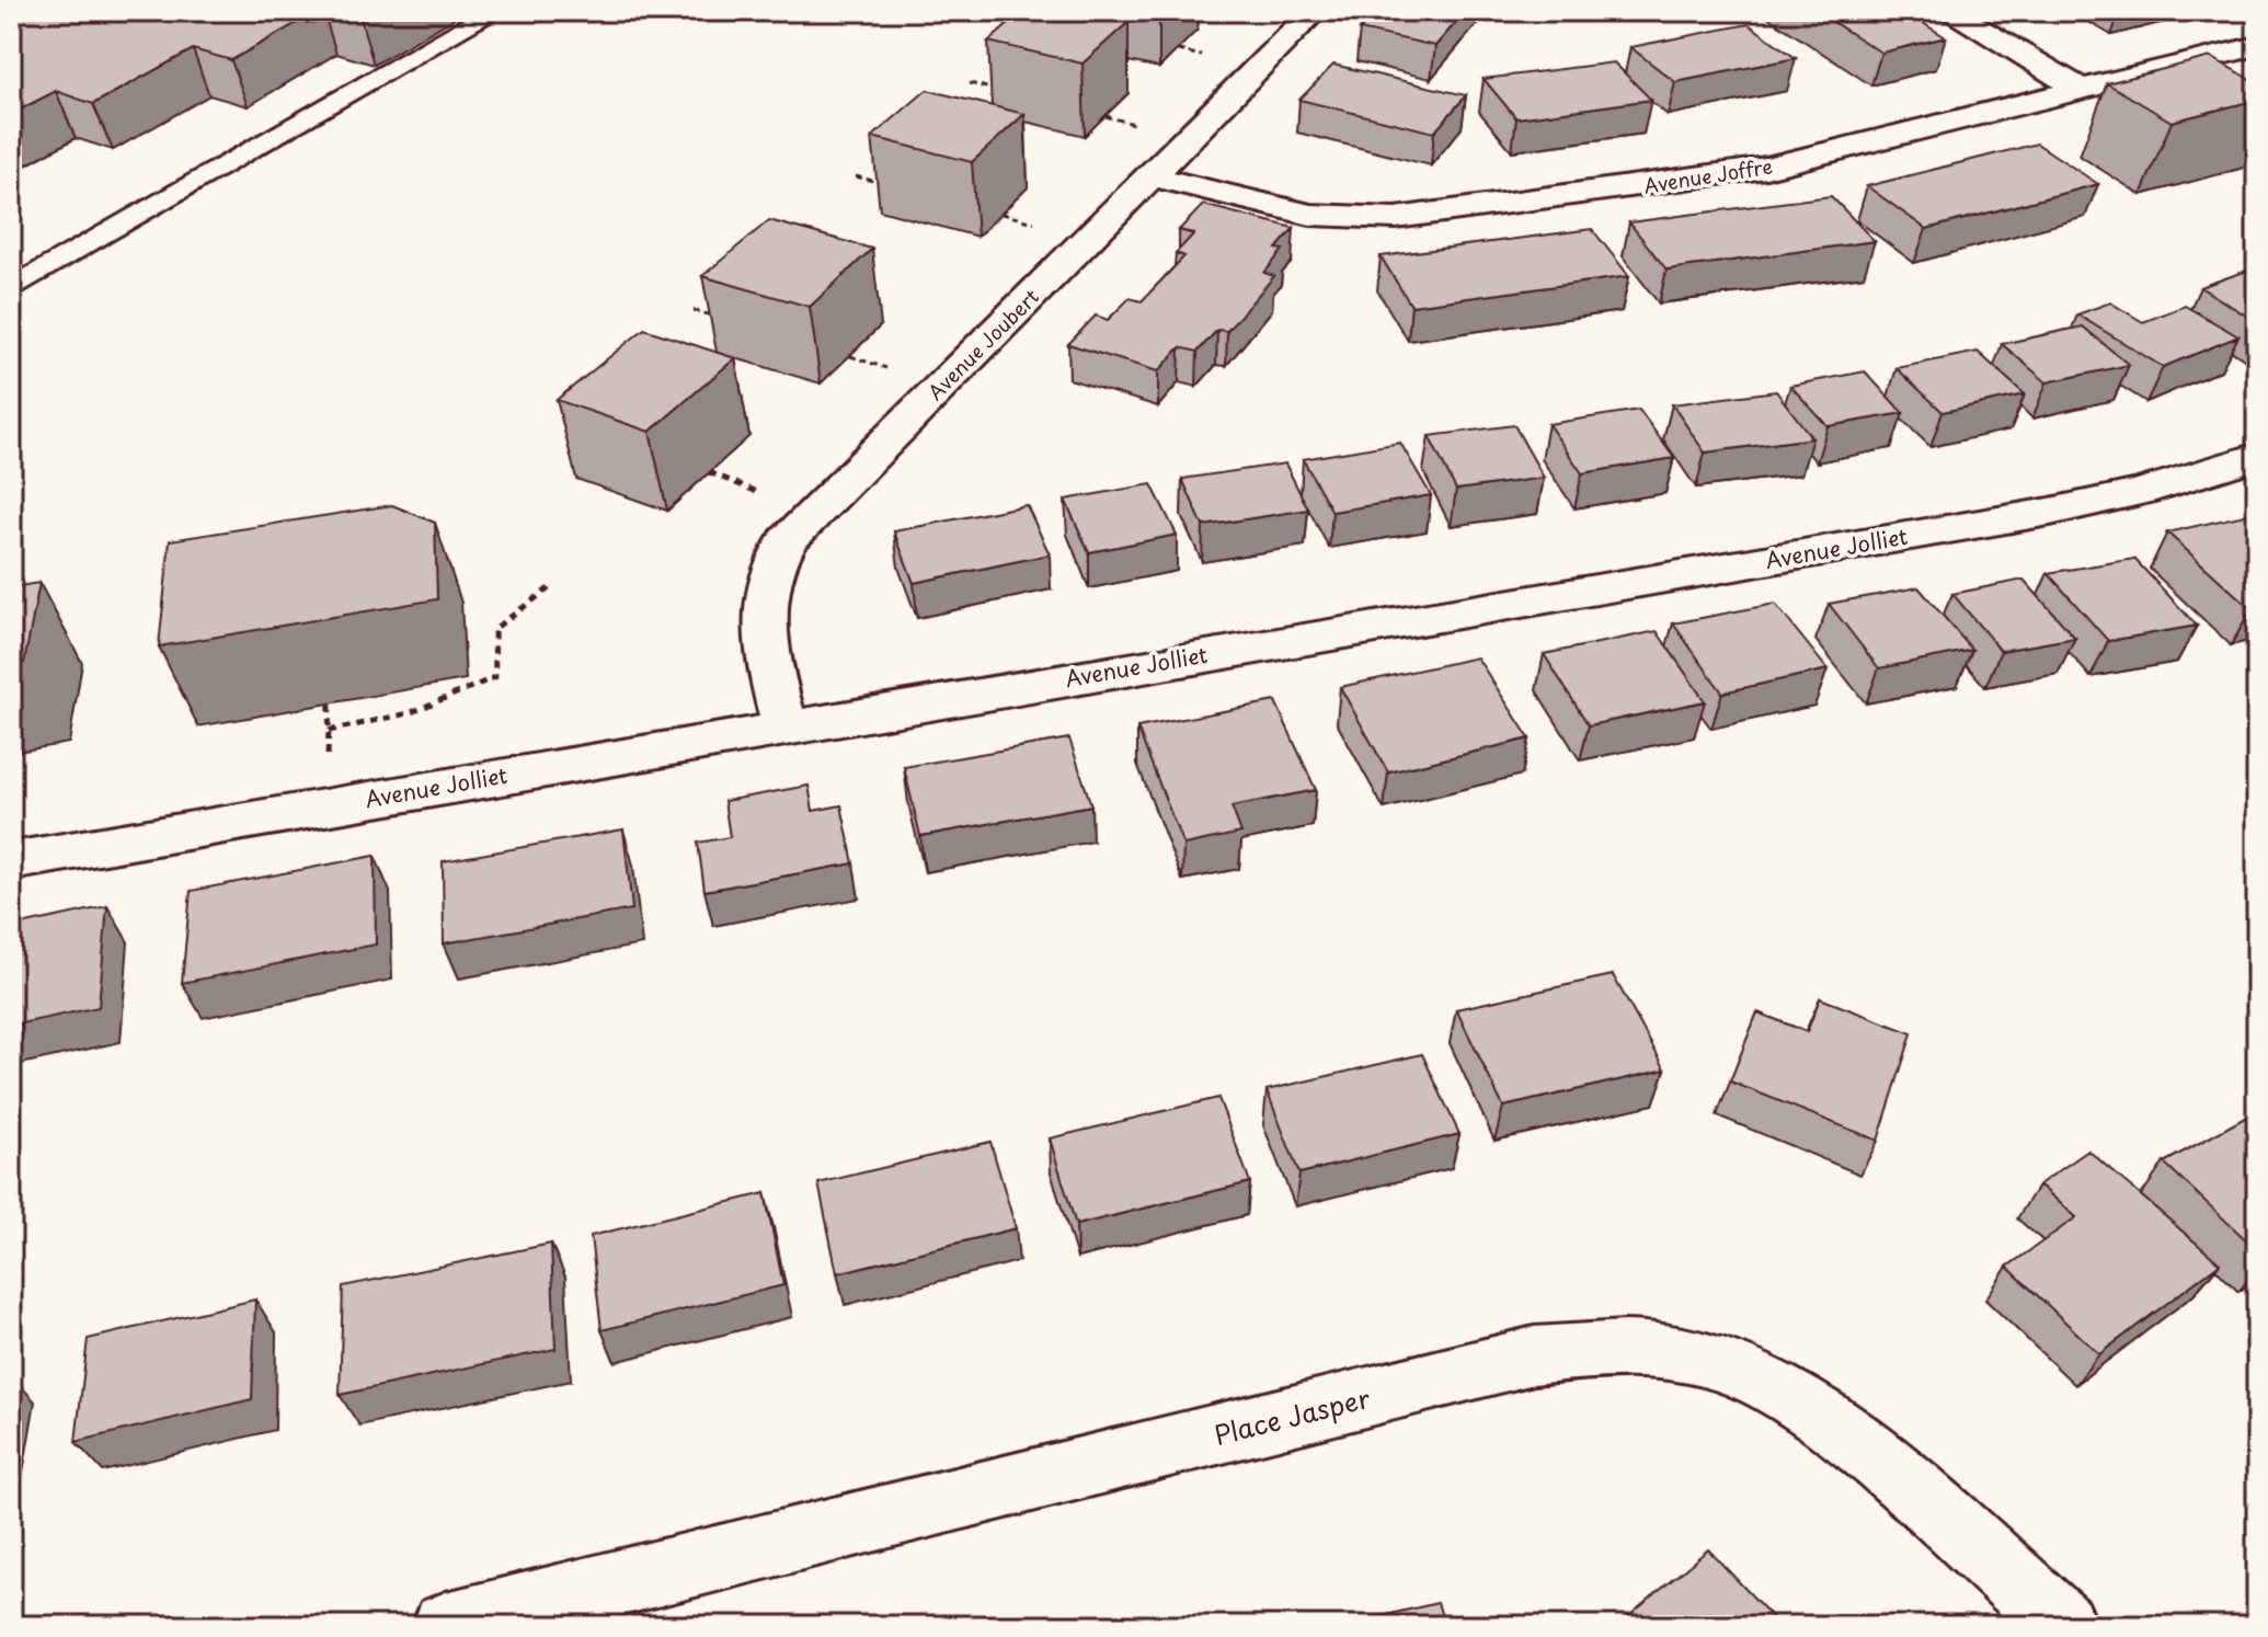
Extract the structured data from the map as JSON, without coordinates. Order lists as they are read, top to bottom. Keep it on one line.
{"streets":{"street":["Avenue Joffre","Avenue Joubert","Avenue Jolliet","Place Jasper"]},"crossings":[["Avenue Joffre","Avenue Joubert"],["Avenue Joubert","Avenue Jolliet"]]}
